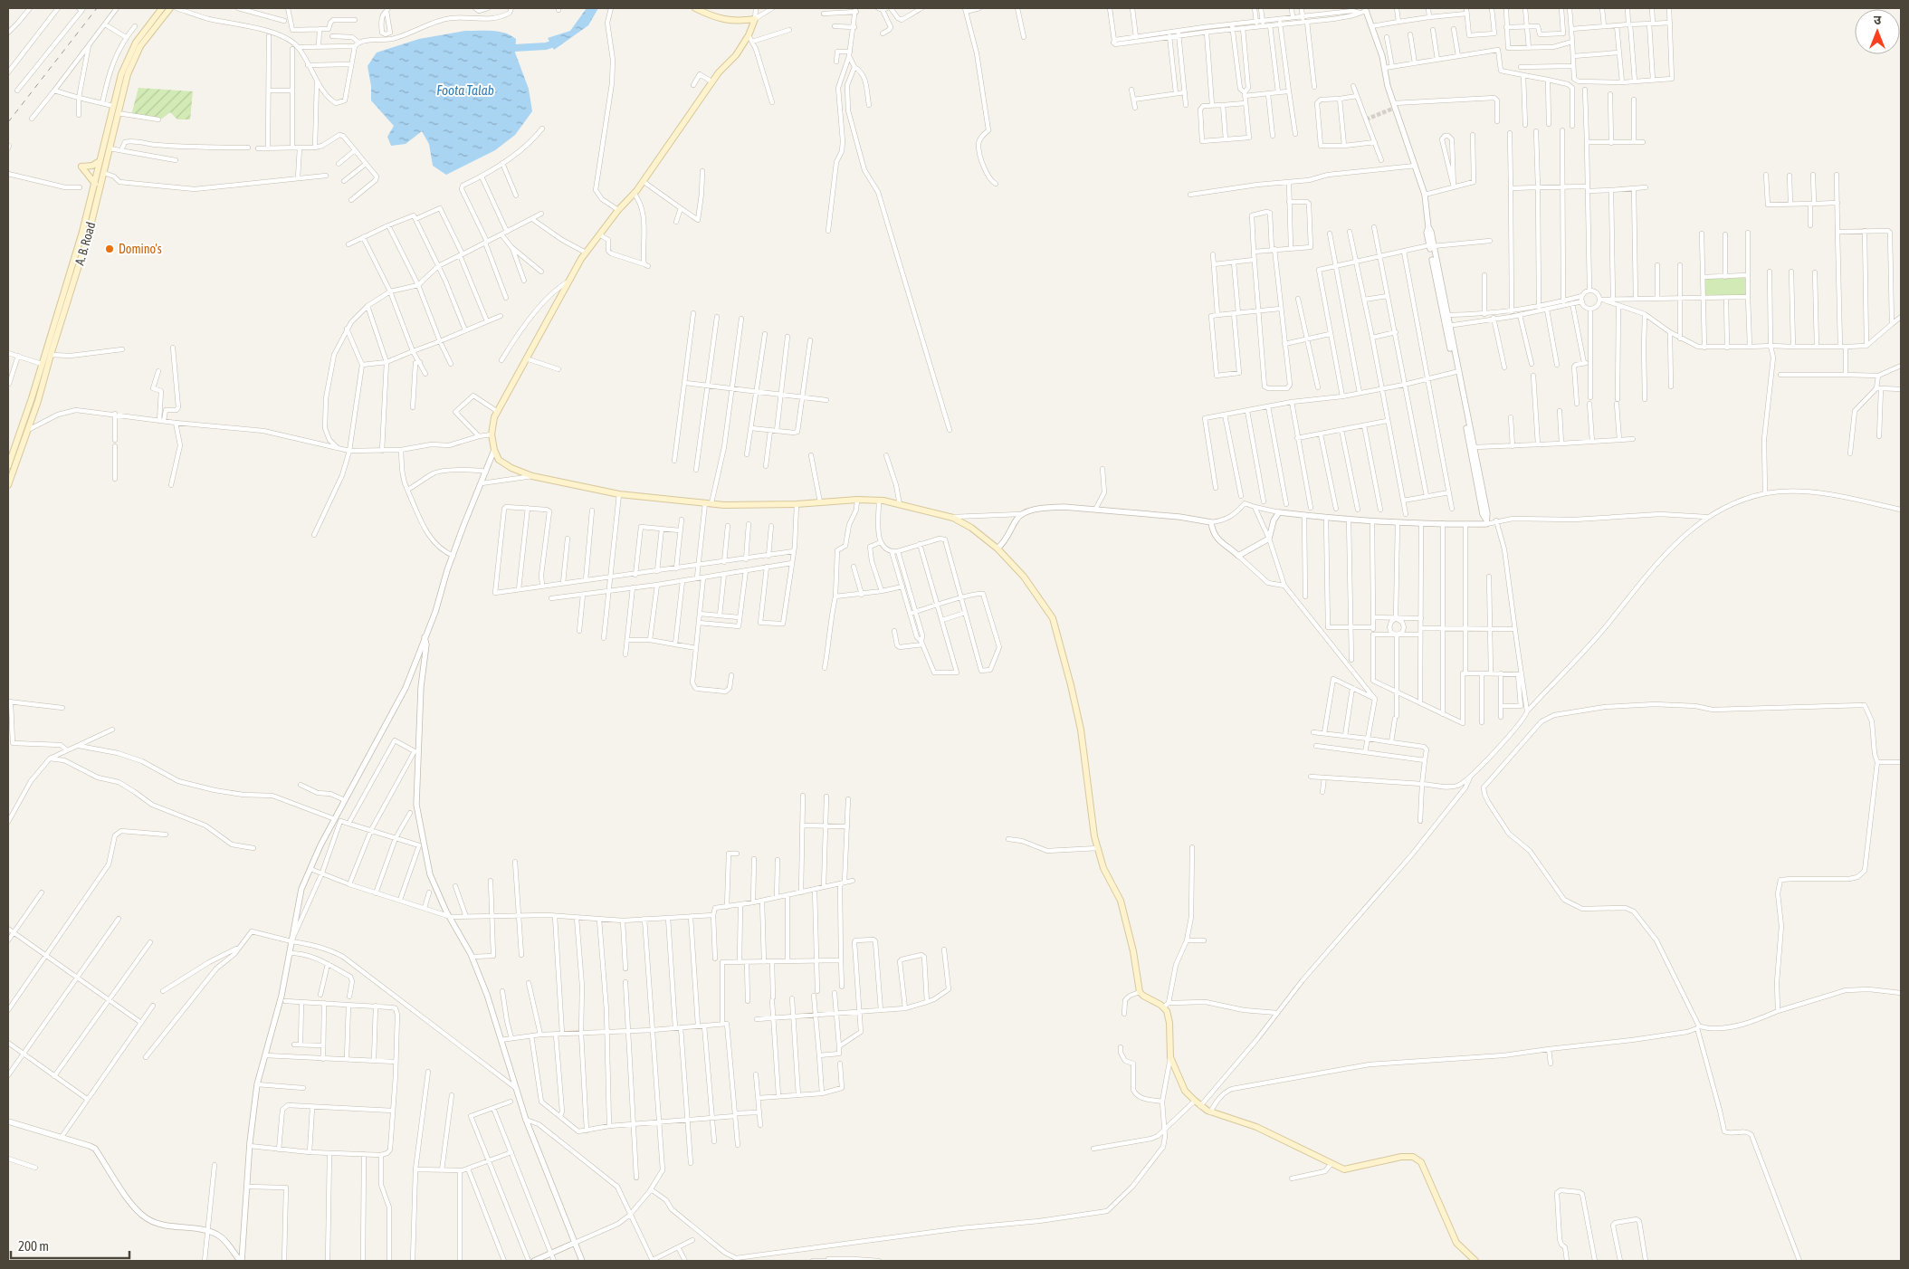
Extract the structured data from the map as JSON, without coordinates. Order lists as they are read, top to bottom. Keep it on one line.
{"streets":{"main road":["A. B. Road"]},"water":["Foota Talab"],"places":["Domino's"],"scale_bar":"200 m","north":"top"}
